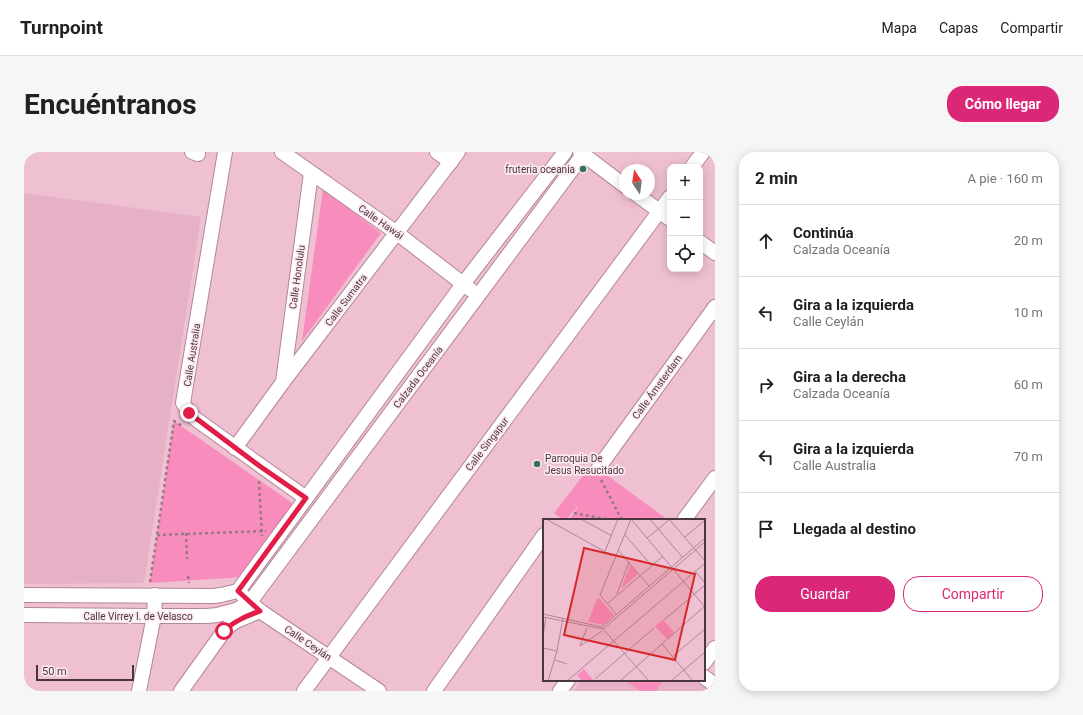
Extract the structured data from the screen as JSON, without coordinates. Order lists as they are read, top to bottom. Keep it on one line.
{"streets":{"street":["Calle Hawái","Calle Honolulu","Calle Sumatra","Calle Australia","Calzada Oceanía","Calle Ámsterdam","Calle Singapur","Calle Virrey I. de Velasco","Calle Ceylán"]},"crossings":[["Calle Hawái","Calle Honolulu"],["Calle Hawái","Calle Sumatra"],["Calle Hawái","Calzada Oceanía"],["Calle Honolulu","Calle Sumatra"],["Calle Sumatra","Calle Australia"],["Calle Australia","Calzada Oceanía"],["Calzada Oceanía","Calle Virrey I. de Velasco"],["Calzada Oceanía","Calle Ceylán"],["Calle Singapur","Calle Ceylán"],["Calle Virrey I. de Velasco","Calle Ceylán"]],"places":["fruteria oceania","Parroquia De Jesus Resucitado"],"scale_bar":"50 m","north":"top","page":{"header":"Turnpoint","nav":["Mapa","Capas","Compartir"],"buttons":["Cómo llegar",["Guardar","Compartir"]],"title":"Encuéntranos","heading":["2 min","A pie · 160 m"],"map_buttons":["+","−"],"list":[["Continúa","Calzada Oceanía","20 m"],["Gira a la izquierda","Calle Ceylán","10 m"],["Gira a la derecha","Calzada Oceanía","60 m"],["Gira a la izquierda","Calle Australia","70 m"],"Llegada al destino"],"scale":"50 m"}}
